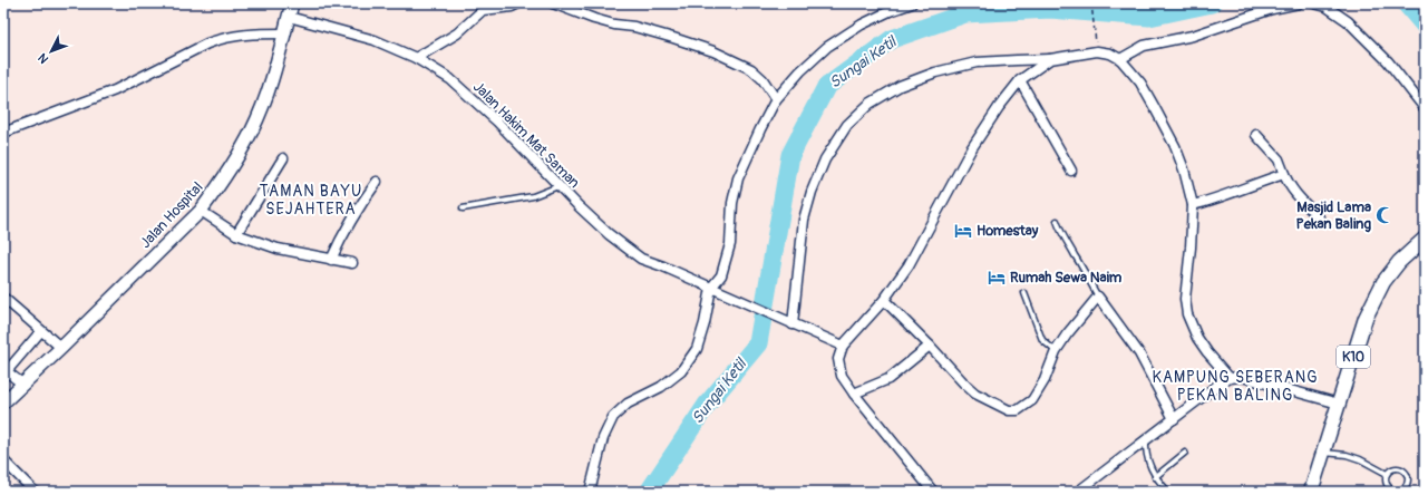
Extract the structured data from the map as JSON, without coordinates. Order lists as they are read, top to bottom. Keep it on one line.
{"streets":{"main road":["Jalan Hospital","K10"],"street":["Jalan Hakim Mat Saman"]},"crossings":[["Jalan Hakim Mat Saman","Jalan Hospital"]],"districts":["TAMAN BAYU SEJAHTERA","KAMPUNG SEBERANG PEKAN BALING"],"water":["Sungai Ketil"],"places":{"mosque":["Masjid Lama Pekan Baling"],"hotel":["Homestay","Rumah Sewa Naim"]},"north":"bottom left"}
